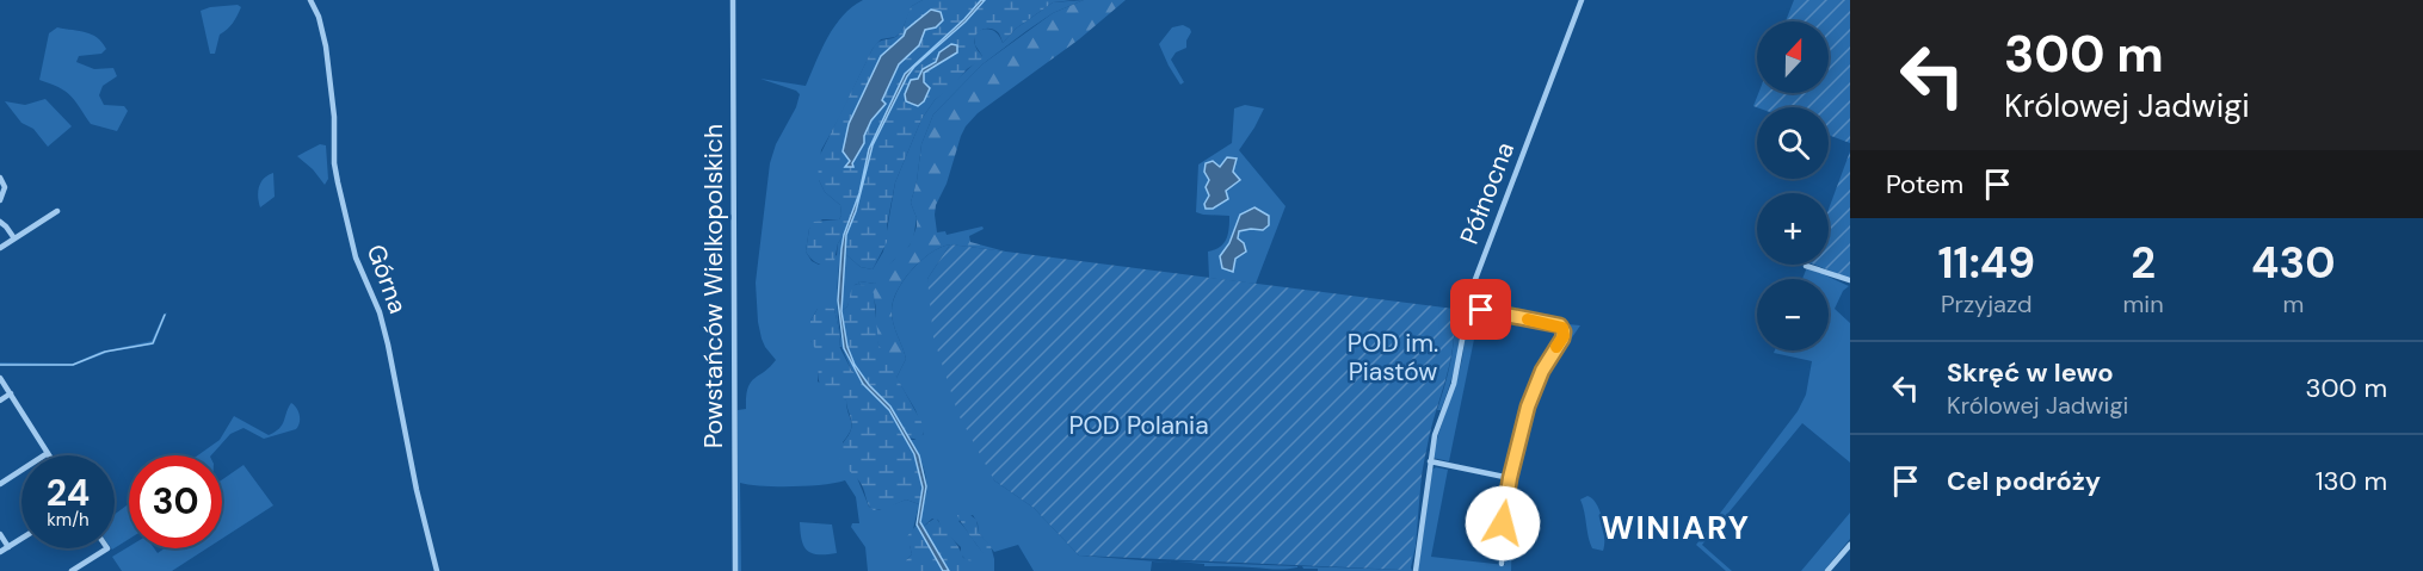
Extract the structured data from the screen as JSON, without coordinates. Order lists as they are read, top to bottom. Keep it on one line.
{"streets":{"street":["Północna","Górna","Powstańców Wielkopolskich"]},"districts":["WINIARY"],"parks":["POD im. Piastów","POD Polania"],"north":"top","page":{"turn":["300 m","Królowej Jadwigi"],"map_buttons":["+","−"],"then":"Potem","eta":["11:49","Przyjazd","2","min","430","m"],"list":[{"name":"Skręć w lewo","note":"Królowej Jadwigi","value":"300 m"},{"name":"Cel podróży","value":"130 m"}],"speed":"24 km/h","limit":"30"}}
